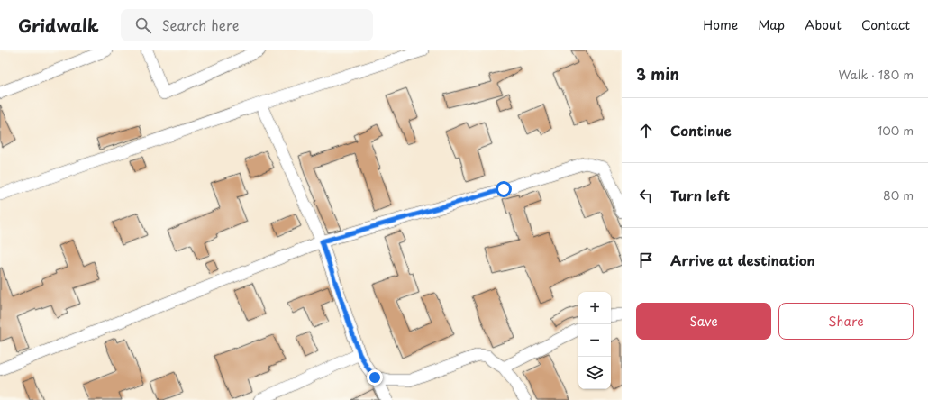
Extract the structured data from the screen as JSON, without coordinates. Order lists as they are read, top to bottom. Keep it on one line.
{"page":{"header":"Gridwalk","search":"Search here","nav":["Home","Map","About","Contact"],"heading":["3 min","Walk · 180 m"],"list":[["Continue","100 m"],["Turn left","80 m"],"Arrive at destination"],"map_buttons":["+","−"],"buttons":["Save","Share"]}}
